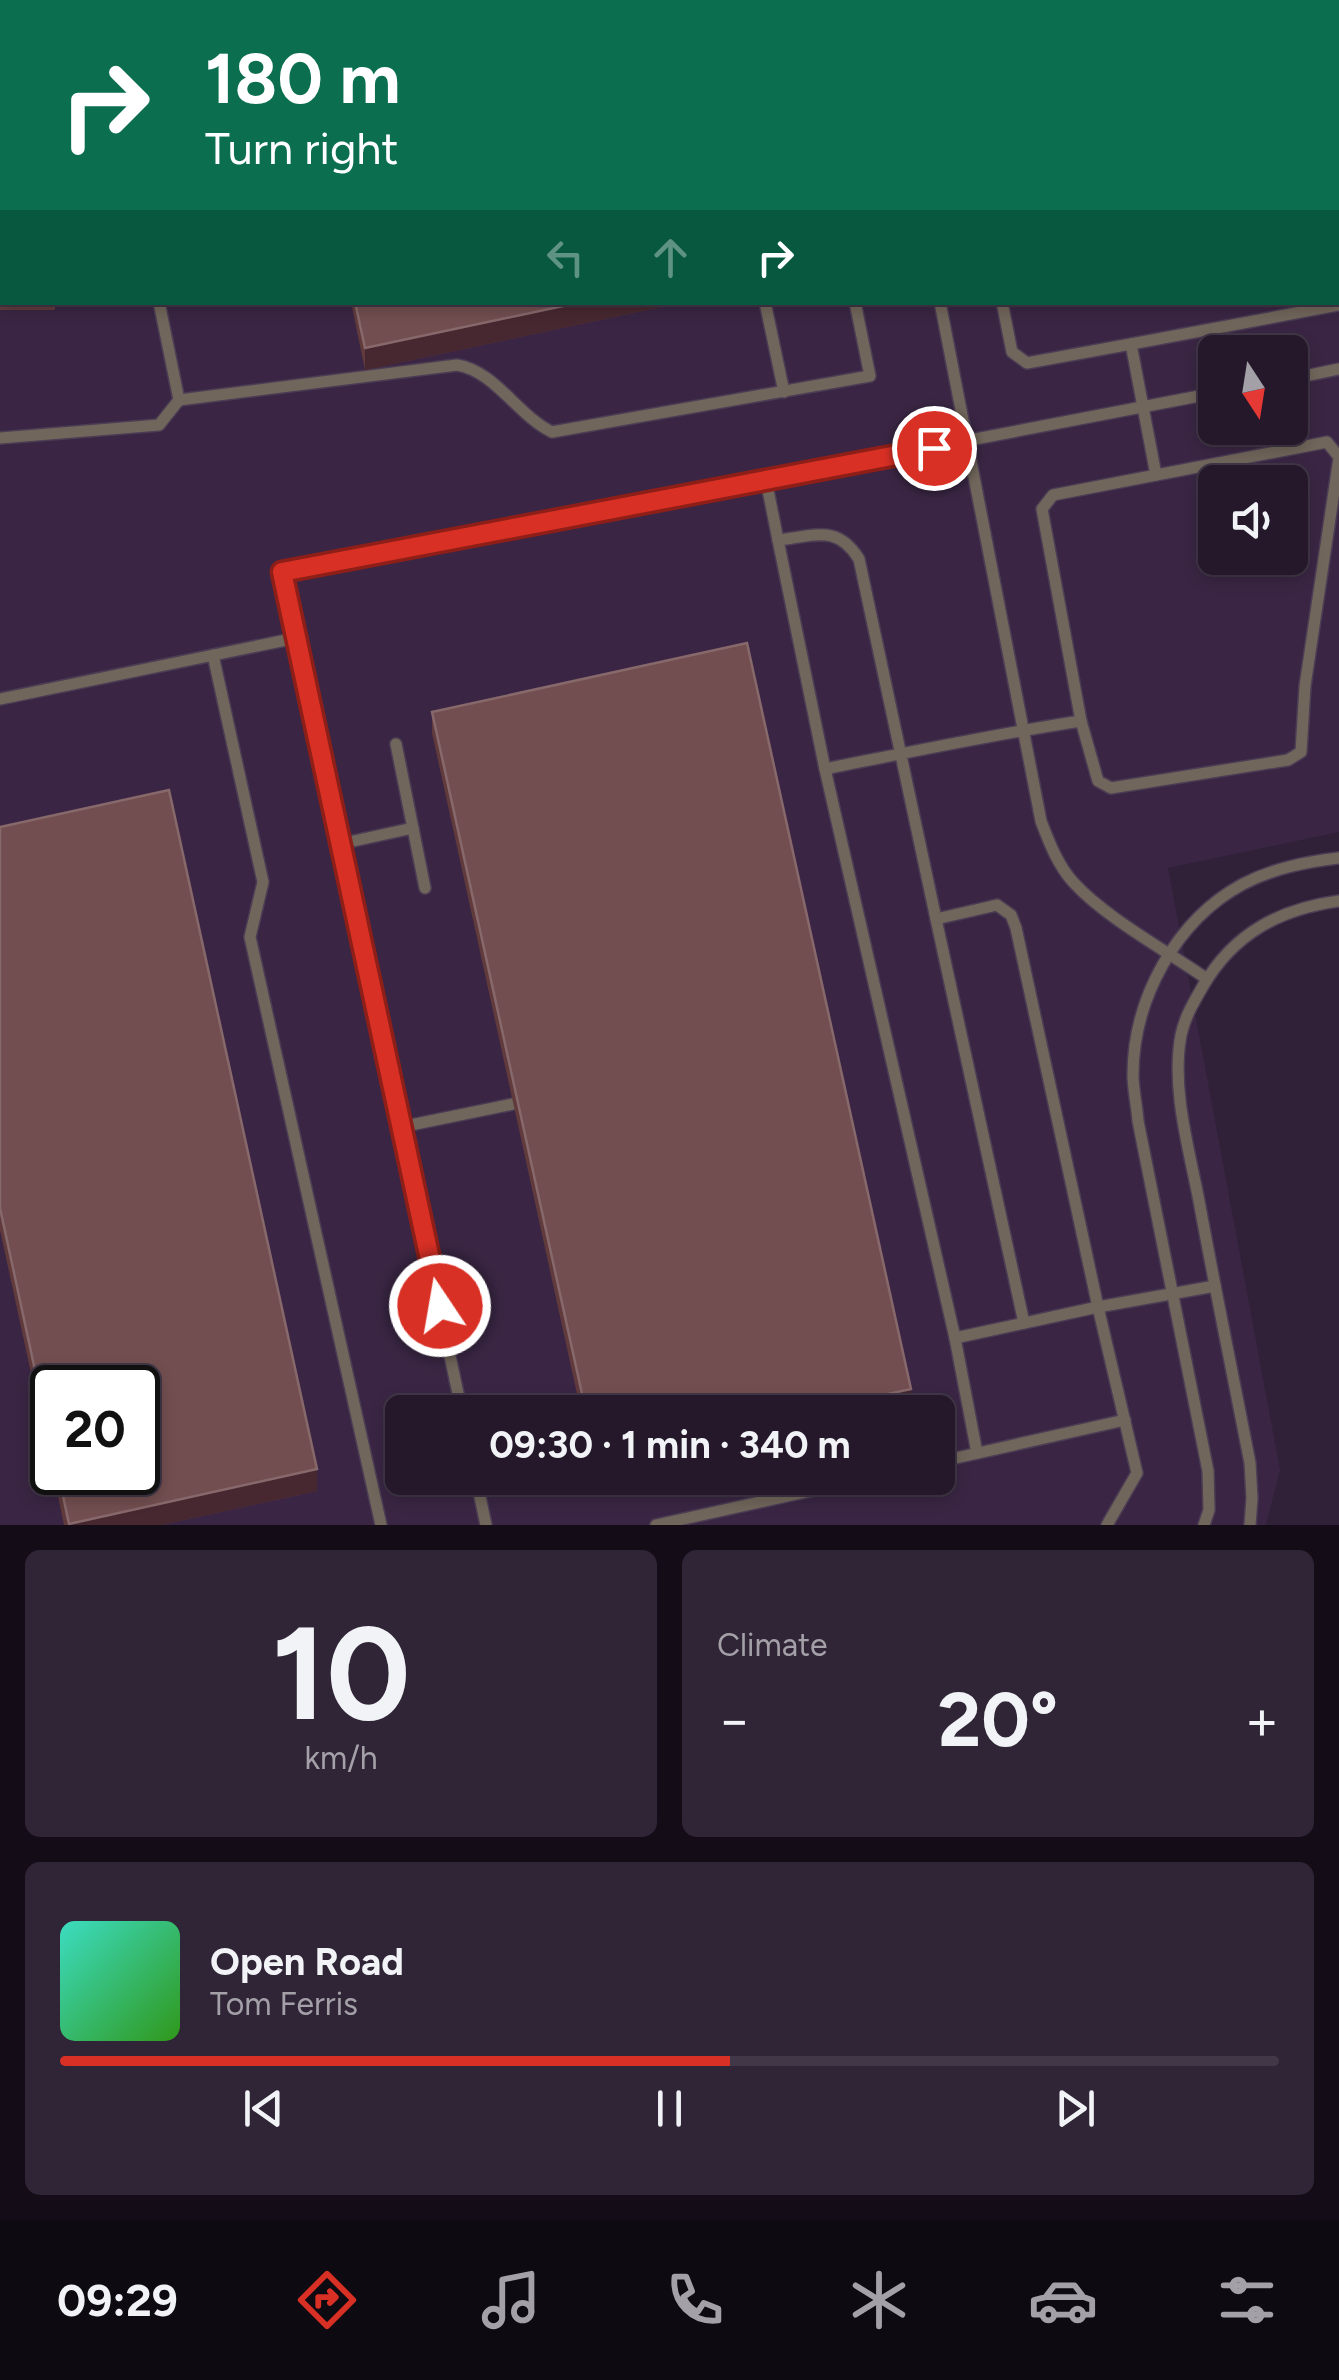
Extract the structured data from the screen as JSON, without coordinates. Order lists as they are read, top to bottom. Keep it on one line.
{"north":"bottom","page":{"turn":["180 m","Turn right"],"limit":"20","trip":"09:30 · 1 min · 340 m","tile":[["10","km/h"],"Climate"],"heat":["−","20°","+"],"song":["Open Road","Tom Ferris"],"tabs":"09:29"}}
